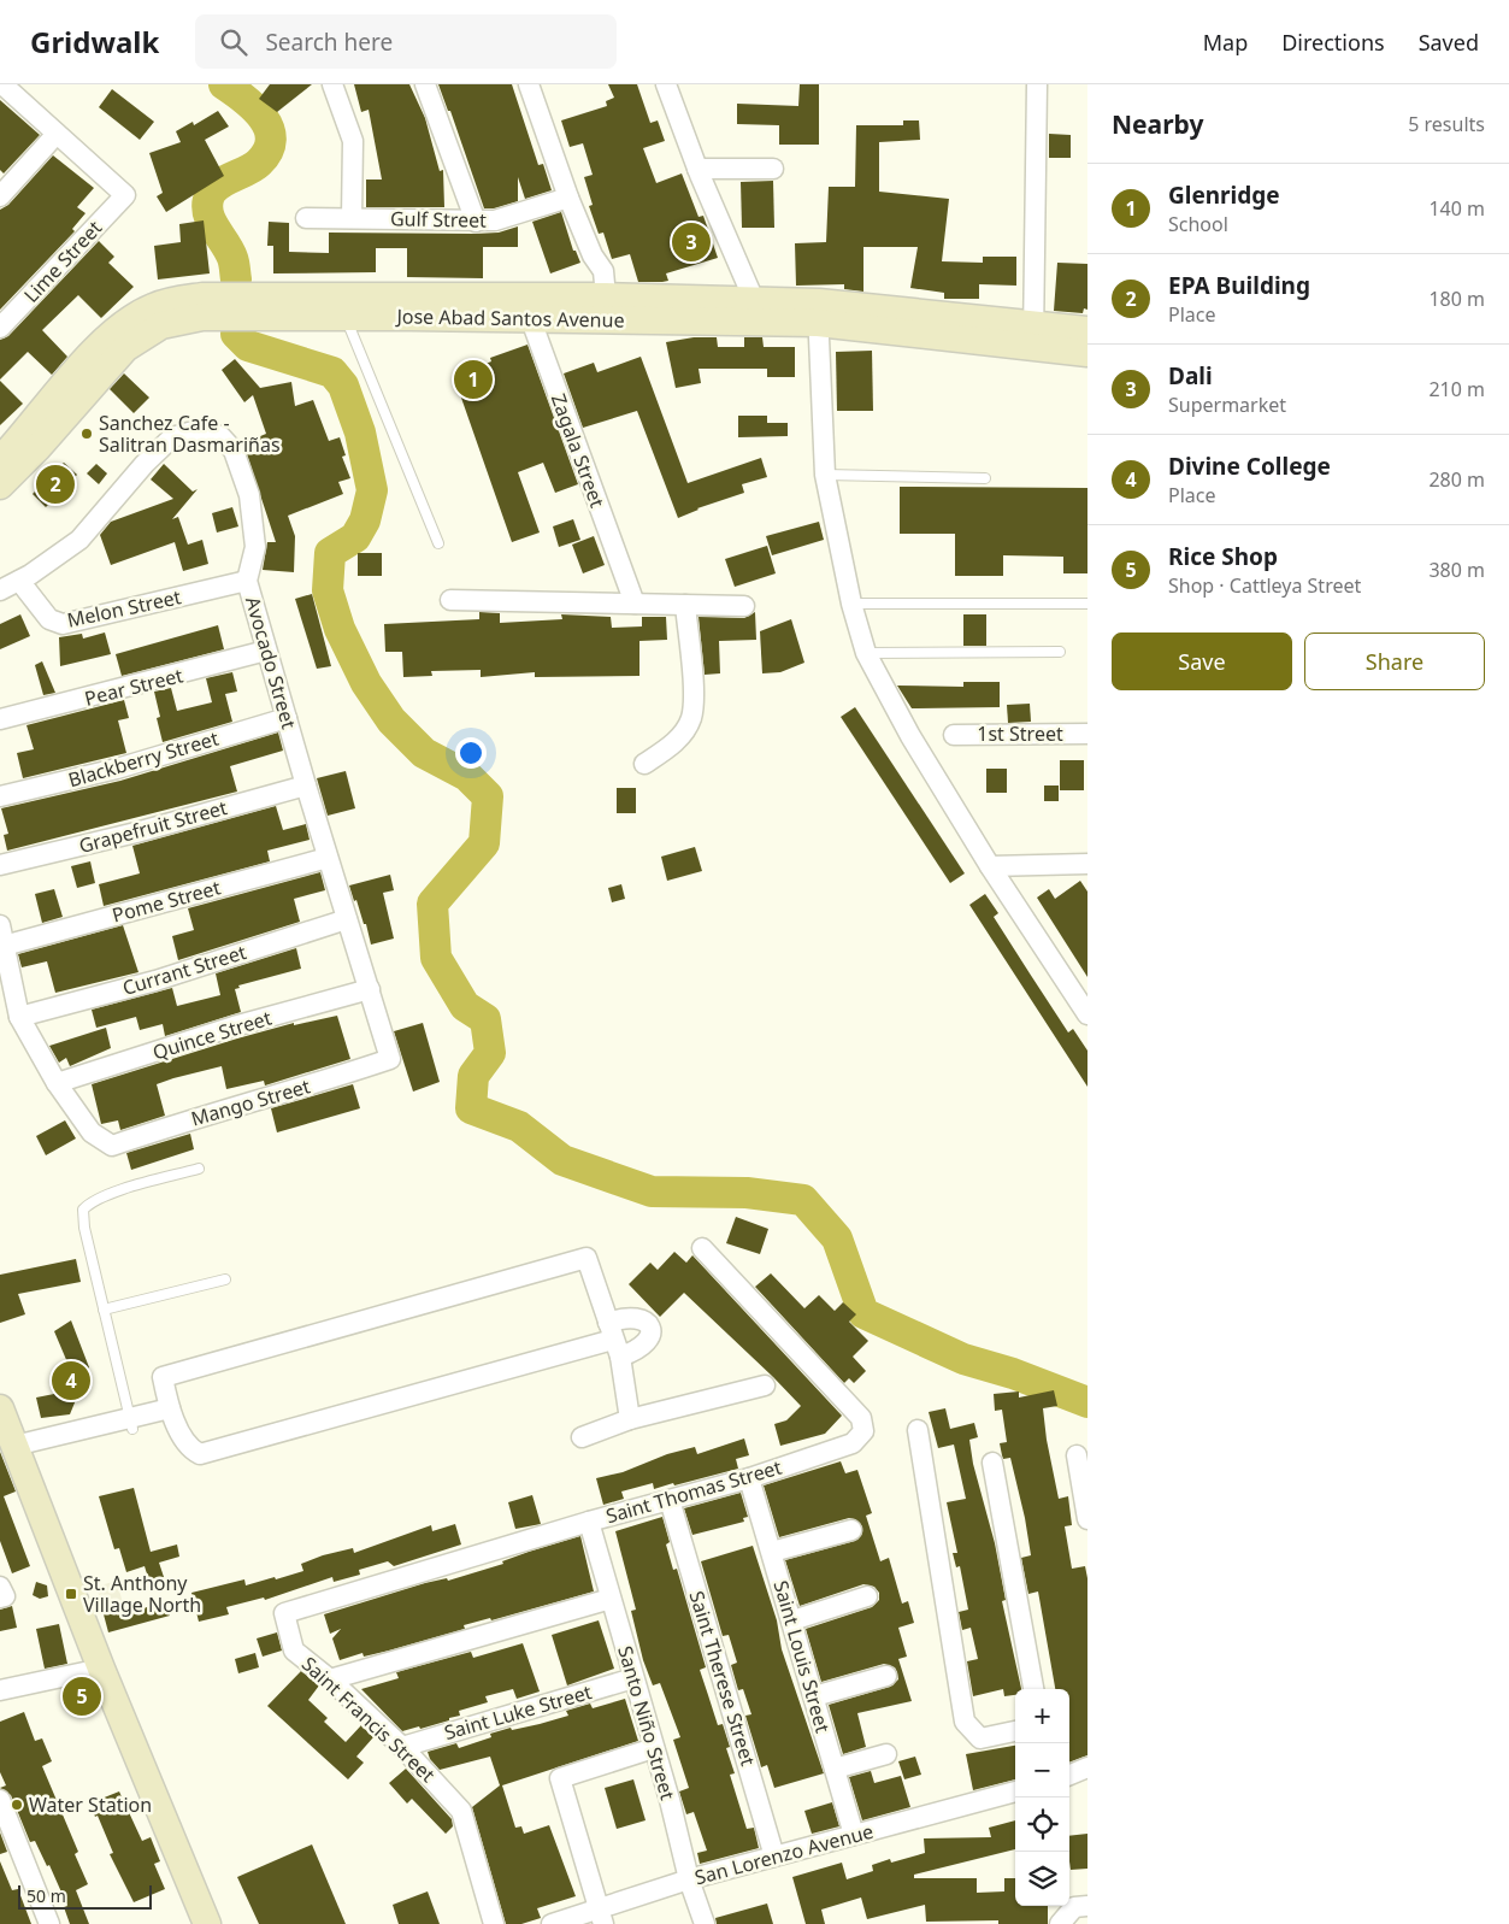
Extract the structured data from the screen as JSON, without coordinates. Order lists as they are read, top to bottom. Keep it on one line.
{"streets":{"main road":["Jose Abad Santos Avenue"],"street":["Gulf Street","Lime Street","Zagala Street","Melon Street","Avocado Street","Pear Street","1st Street","Blackberry Street","Grapefruit Street","Pome Street","Currant Street","Quince Street","Mango Street","Saint Thomas Street","Saint Louis Street","Saint Therese Street","Saint Luke Street","Saint Francis Street","Santo Niño Street","San Lorenzo Avenue"]},"crossings":[["Jose Abad Santos Avenue","Zagala Street"],["Melon Street","Avocado Street"],["Avocado Street","Pear Street"],["Avocado Street","Blackberry Street"],["Avocado Street","Grapefruit Street"],["Avocado Street","Pome Street"],["Avocado Street","Currant Street"],["Avocado Street","Quince Street"],["Avocado Street","Mango Street"],["Quince Street","Mango Street"],["Saint Thomas Street","Saint Louis Street"],["Saint Thomas Street","Saint Therese Street"],["Saint Thomas Street","Saint Francis Street"],["Saint Thomas Street","Santo Niño Street"],["Saint Louis Street","San Lorenzo Avenue"],["Saint Therese Street","San Lorenzo Avenue"],["Saint Luke Street","Saint Francis Street"],["Saint Luke Street","Santo Niño Street"],["Santo Niño Street","San Lorenzo Avenue"]],"places":{"other":["Sanchez Cafe - Salitran Dasmariñas","Water Station"],"transit":["St. Anthony Village North"]},"scale_bar":"50 m","page":{"header":"Gridwalk","search":"Search here","nav":["Map","Directions","Saved"],"heading":["Nearby","5 results"],"list":[{"mark":"1","name":"Glenridge","note":"School","value":"140 m"},{"mark":"2","name":"EPA Building","note":"Place","value":"180 m"},{"mark":"3","name":"Dali","note":"Supermarket","value":"210 m"},{"mark":"4","name":"Divine College","note":"Place","value":"280 m"},{"mark":"5","name":"Rice Shop","note":"Shop · Cattleya Street","value":"380 m"}],"pins":["3","1","2","4","5"],"buttons":["Save","Share"],"map_buttons":["+","−"],"scale":"50 m"}}
